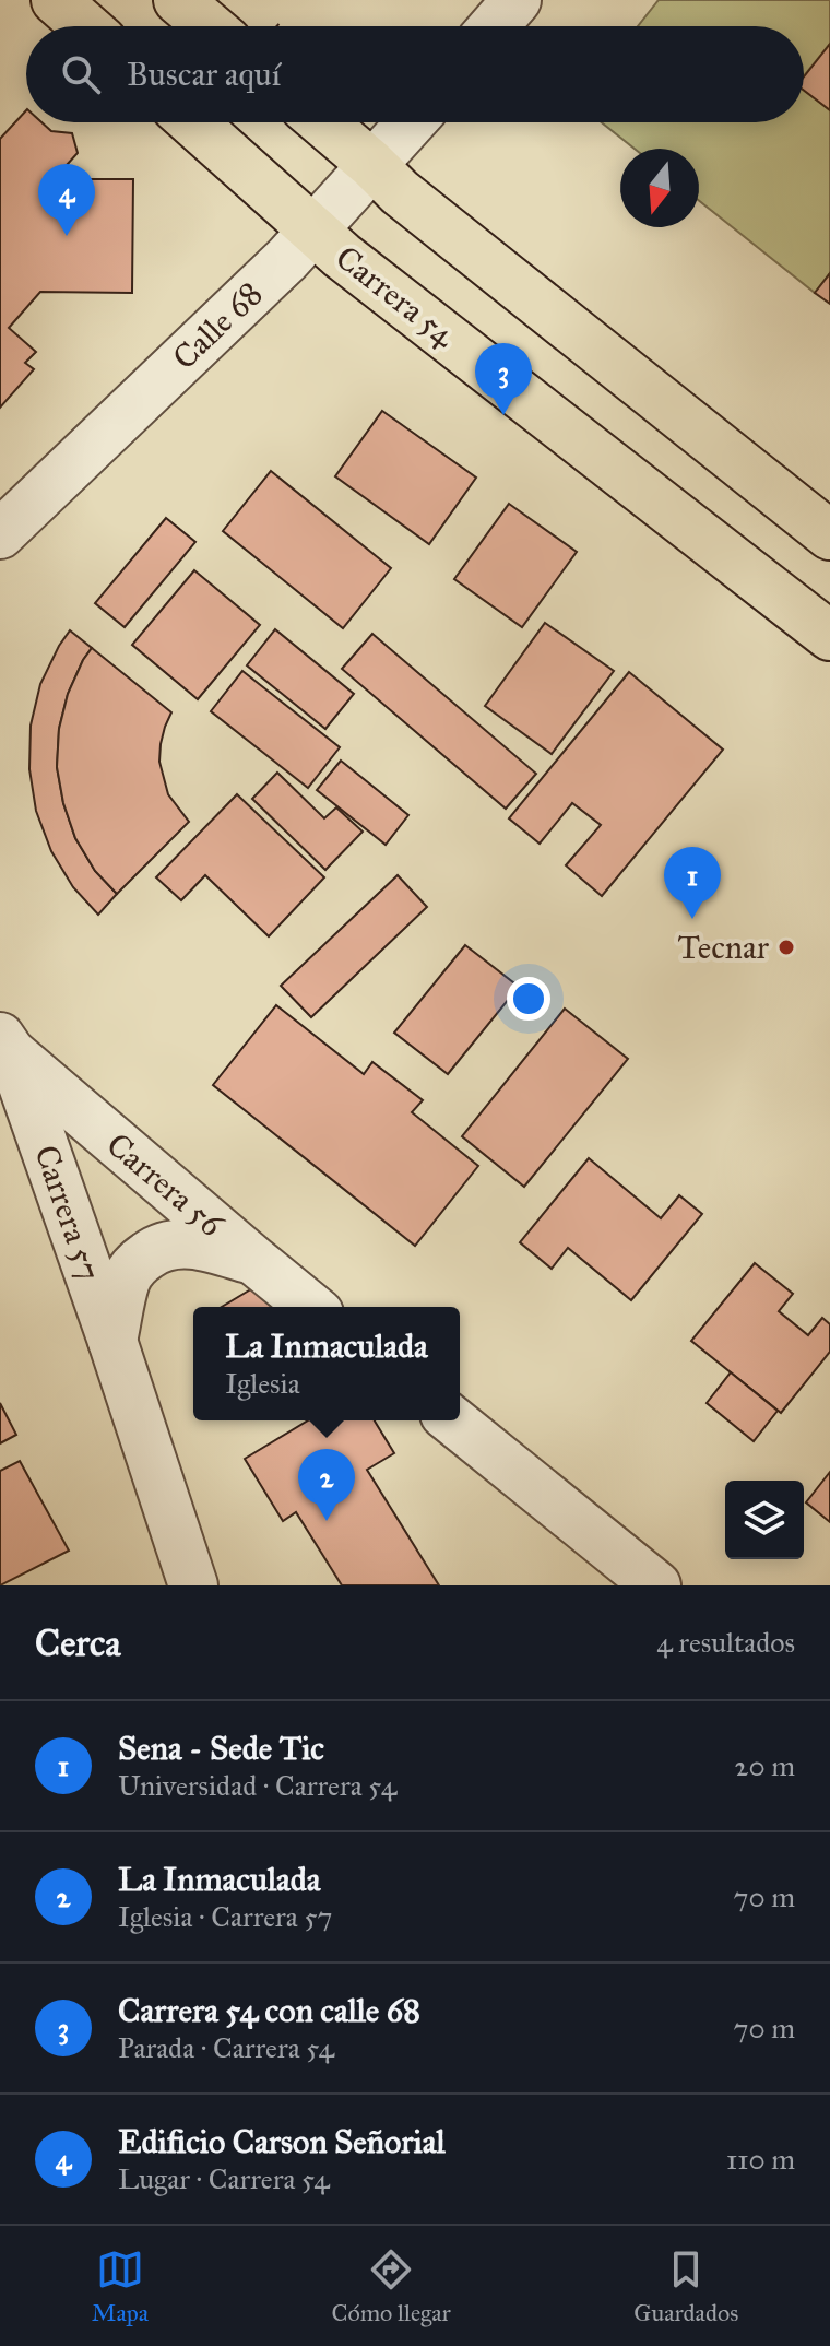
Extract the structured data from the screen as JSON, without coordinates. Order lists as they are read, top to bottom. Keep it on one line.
{"streets":{"main road":["Carrera 54"],"street":["Calle 68","Carrera 56","Carrera 57"]},"crossings":[["Carrera 54","Calle 68"],["Carrera 56","Carrera 57"]],"places":["Tecnar"],"north":"bottom","page":{"search":"Buscar aquí","pins":["4","3","1","2"],"popup":["La Inmaculada","Iglesia"],"heading":["Cerca","4 resultados"],"list":[{"mark":"1","name":"Sena - Sede Tic","note":"Universidad · Carrera 54","value":"20 m"},{"mark":"2","name":"La Inmaculada","note":"Iglesia · Carrera 57","value":"70 m"},{"mark":"3","name":"Carrera 54 con calle 68","note":"Parada · Carrera 54","value":"70 m"},{"mark":"4","name":"Edificio Carson Señorial","note":"Lugar · Carrera 54","value":"110 m"}],"nav":["Mapa","Cómo llegar","Guardados"]}}
